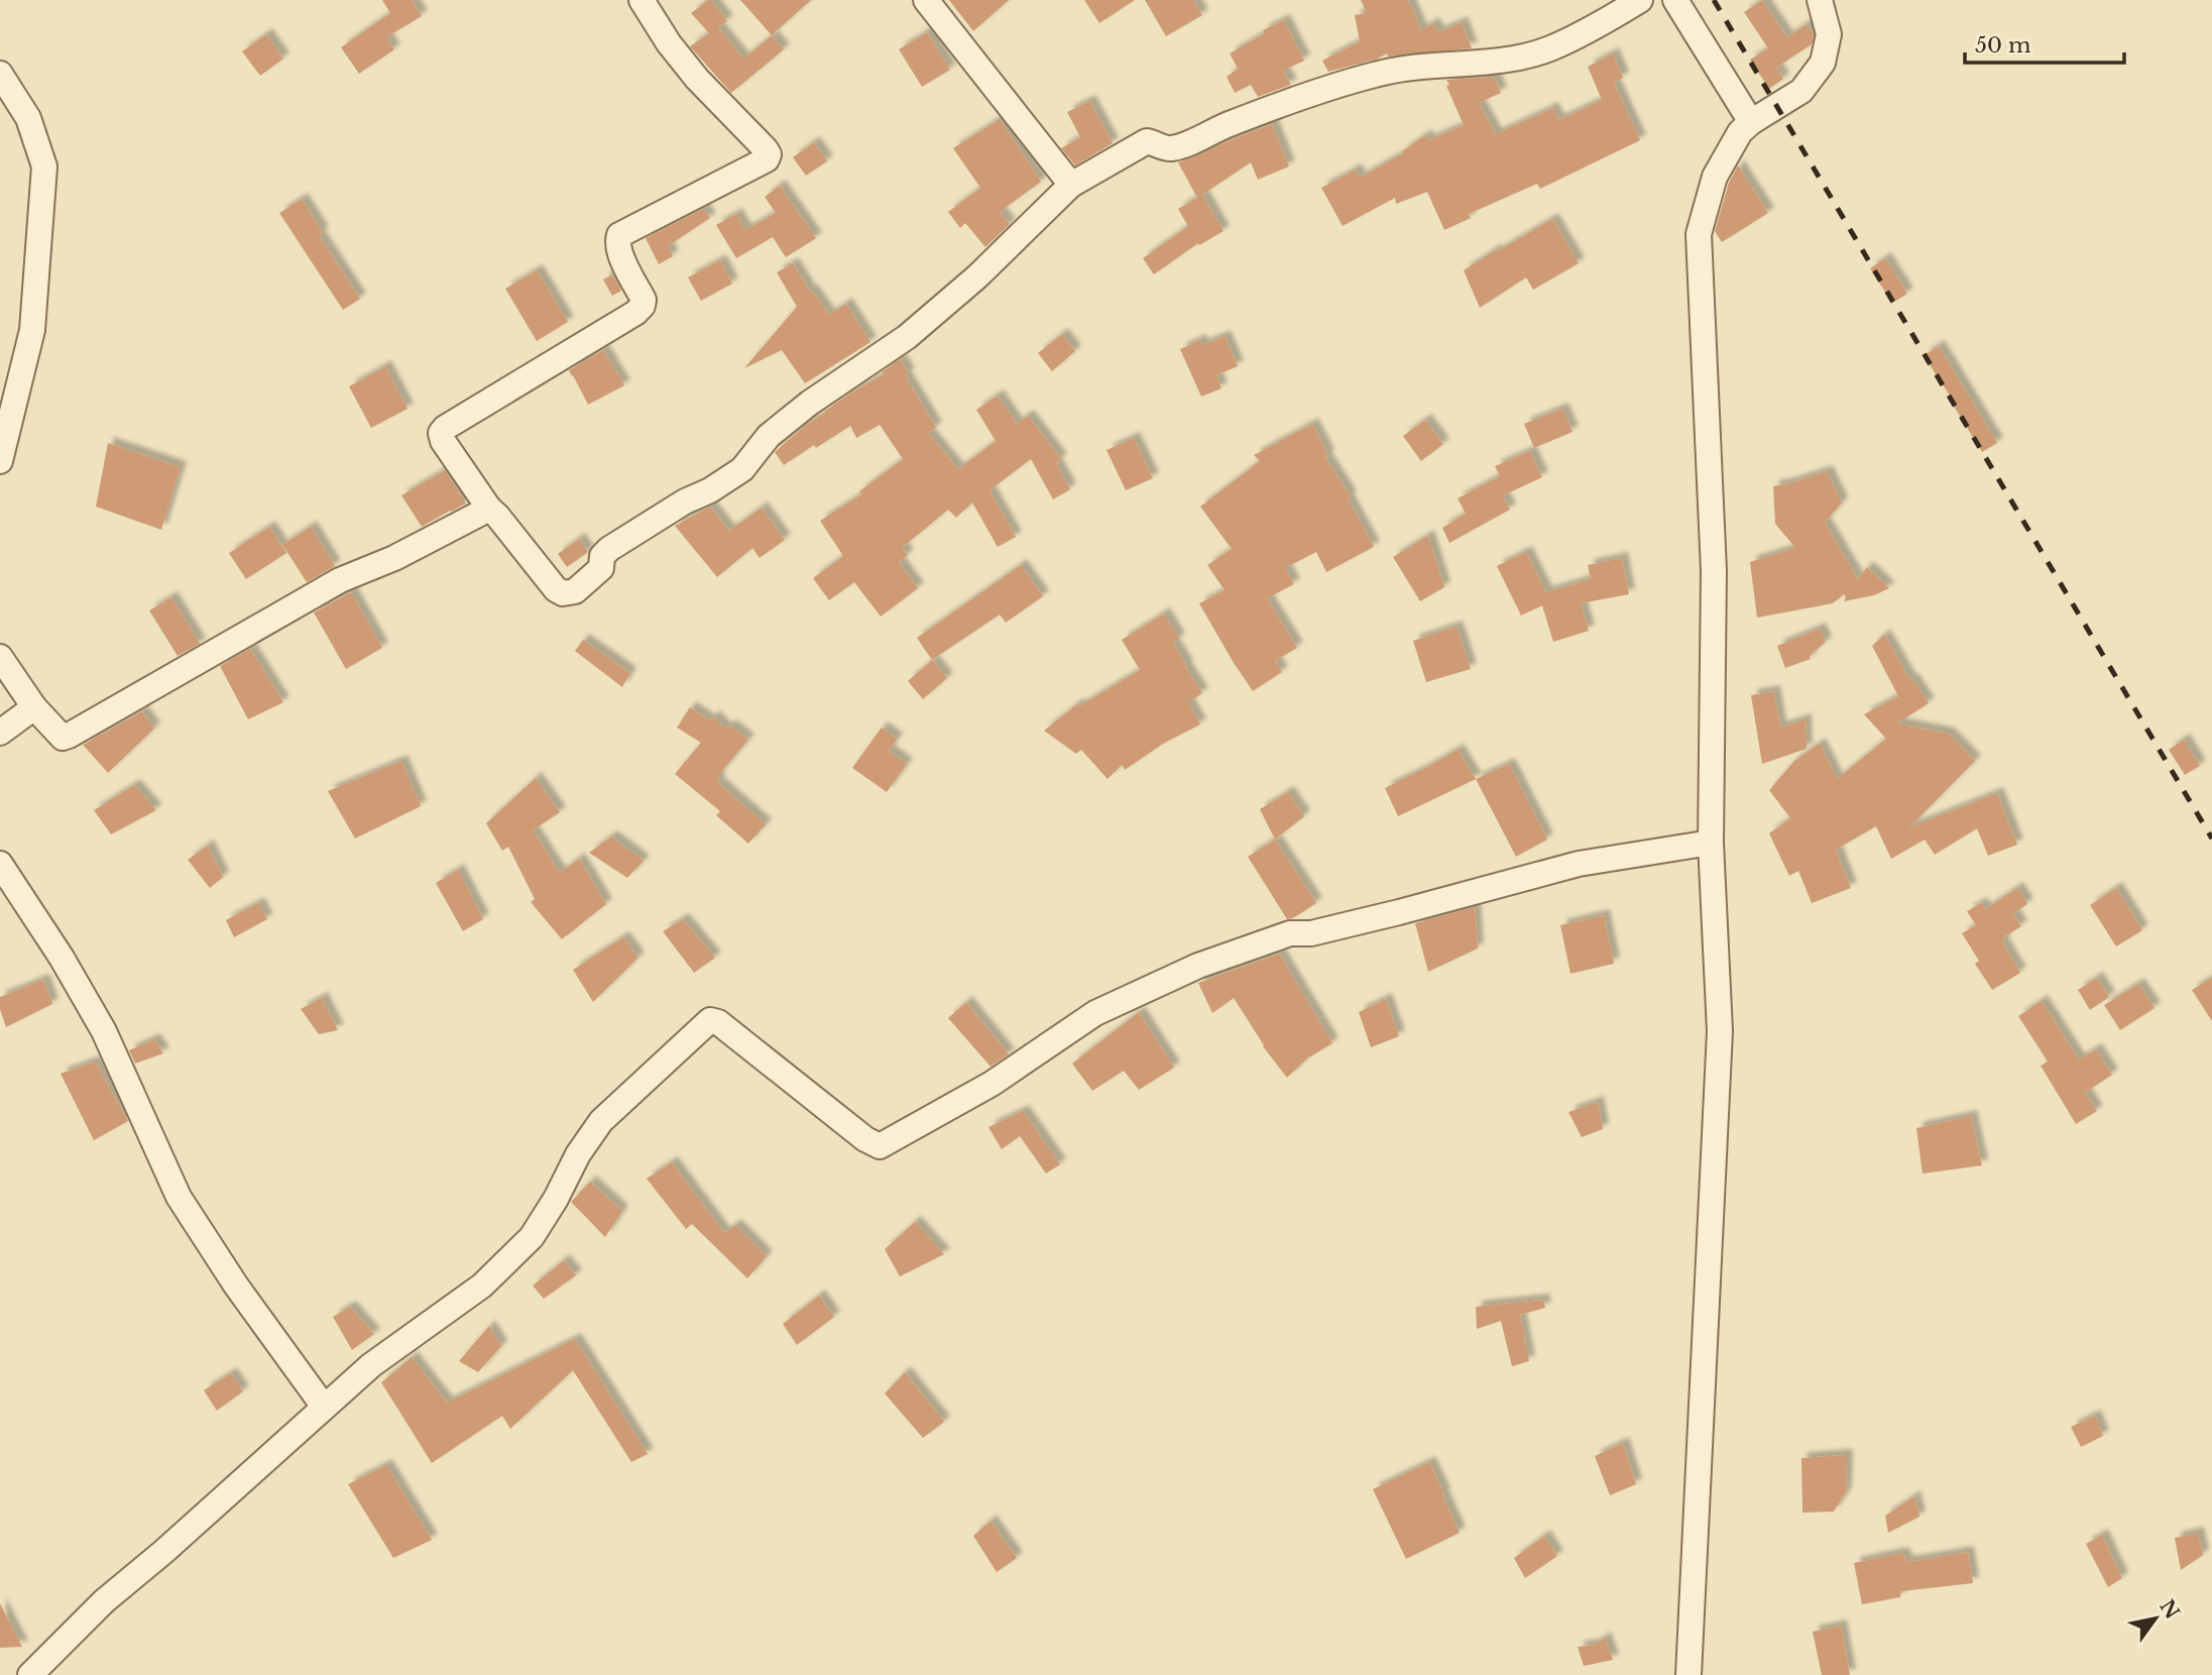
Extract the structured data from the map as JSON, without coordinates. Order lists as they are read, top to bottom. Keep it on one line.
{"scale_bar":"50 m","north":"top right"}
